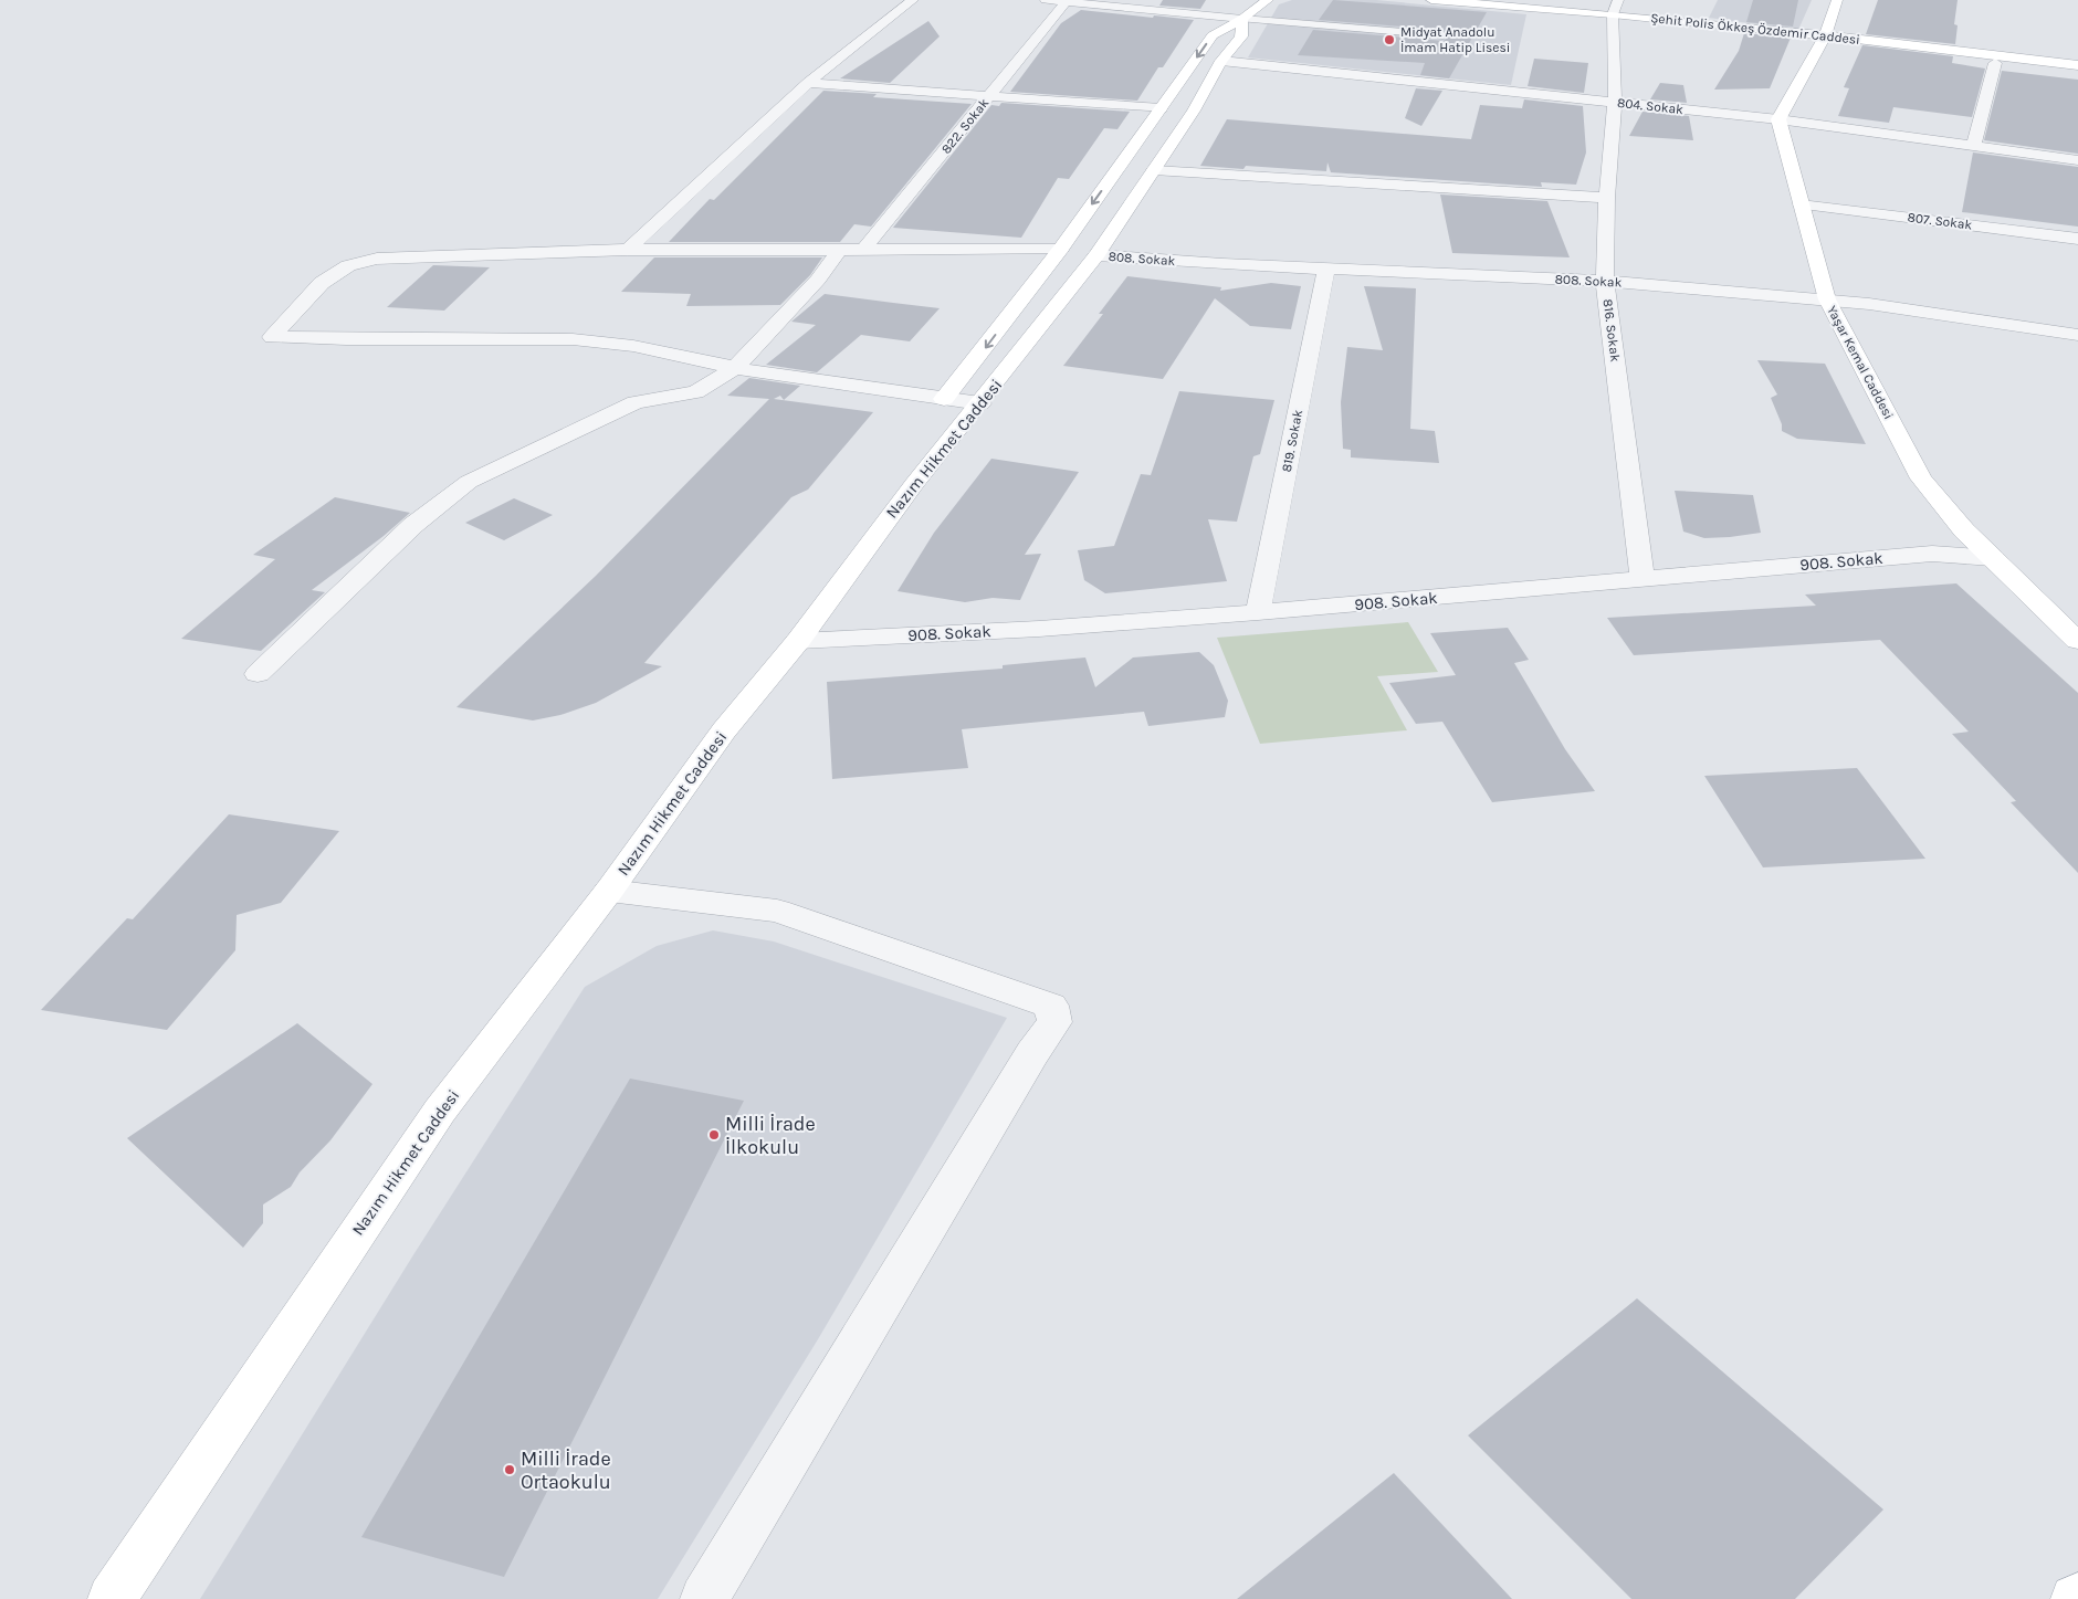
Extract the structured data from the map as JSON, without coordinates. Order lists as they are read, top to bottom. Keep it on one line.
{"streets":{"street":["Şehit Polis Ökkeş Özdemir Caddesi","804. Sokak","822. Sokak","807. Sokak","808. Sokak","816. Sokak","Yaşar Kemal Caddesi","819. Sokak","Nazım Hikmet Caddesi","908. Sokak"]},"crossings":[["Şehit Polis Ökkeş Özdemir Caddesi","816. Sokak"],["804. Sokak","816. Sokak"],["804. Sokak","Yaşar Kemal Caddesi"],["804. Sokak","Nazım Hikmet Caddesi"],["807. Sokak","Yaşar Kemal Caddesi"],["808. Sokak","816. Sokak"],["808. Sokak","Yaşar Kemal Caddesi"],["808. Sokak","819. Sokak"],["808. Sokak","Nazım Hikmet Caddesi"],["816. Sokak","908. Sokak"],["Yaşar Kemal Caddesi","908. Sokak"],["819. Sokak","908. Sokak"],["Nazım Hikmet Caddesi","908. Sokak"]],"places":["Midyat Anadolu İmam Hatip Lisesi","Milli İrade İlkokulu","Milli İrade Ortaokulu"]}
